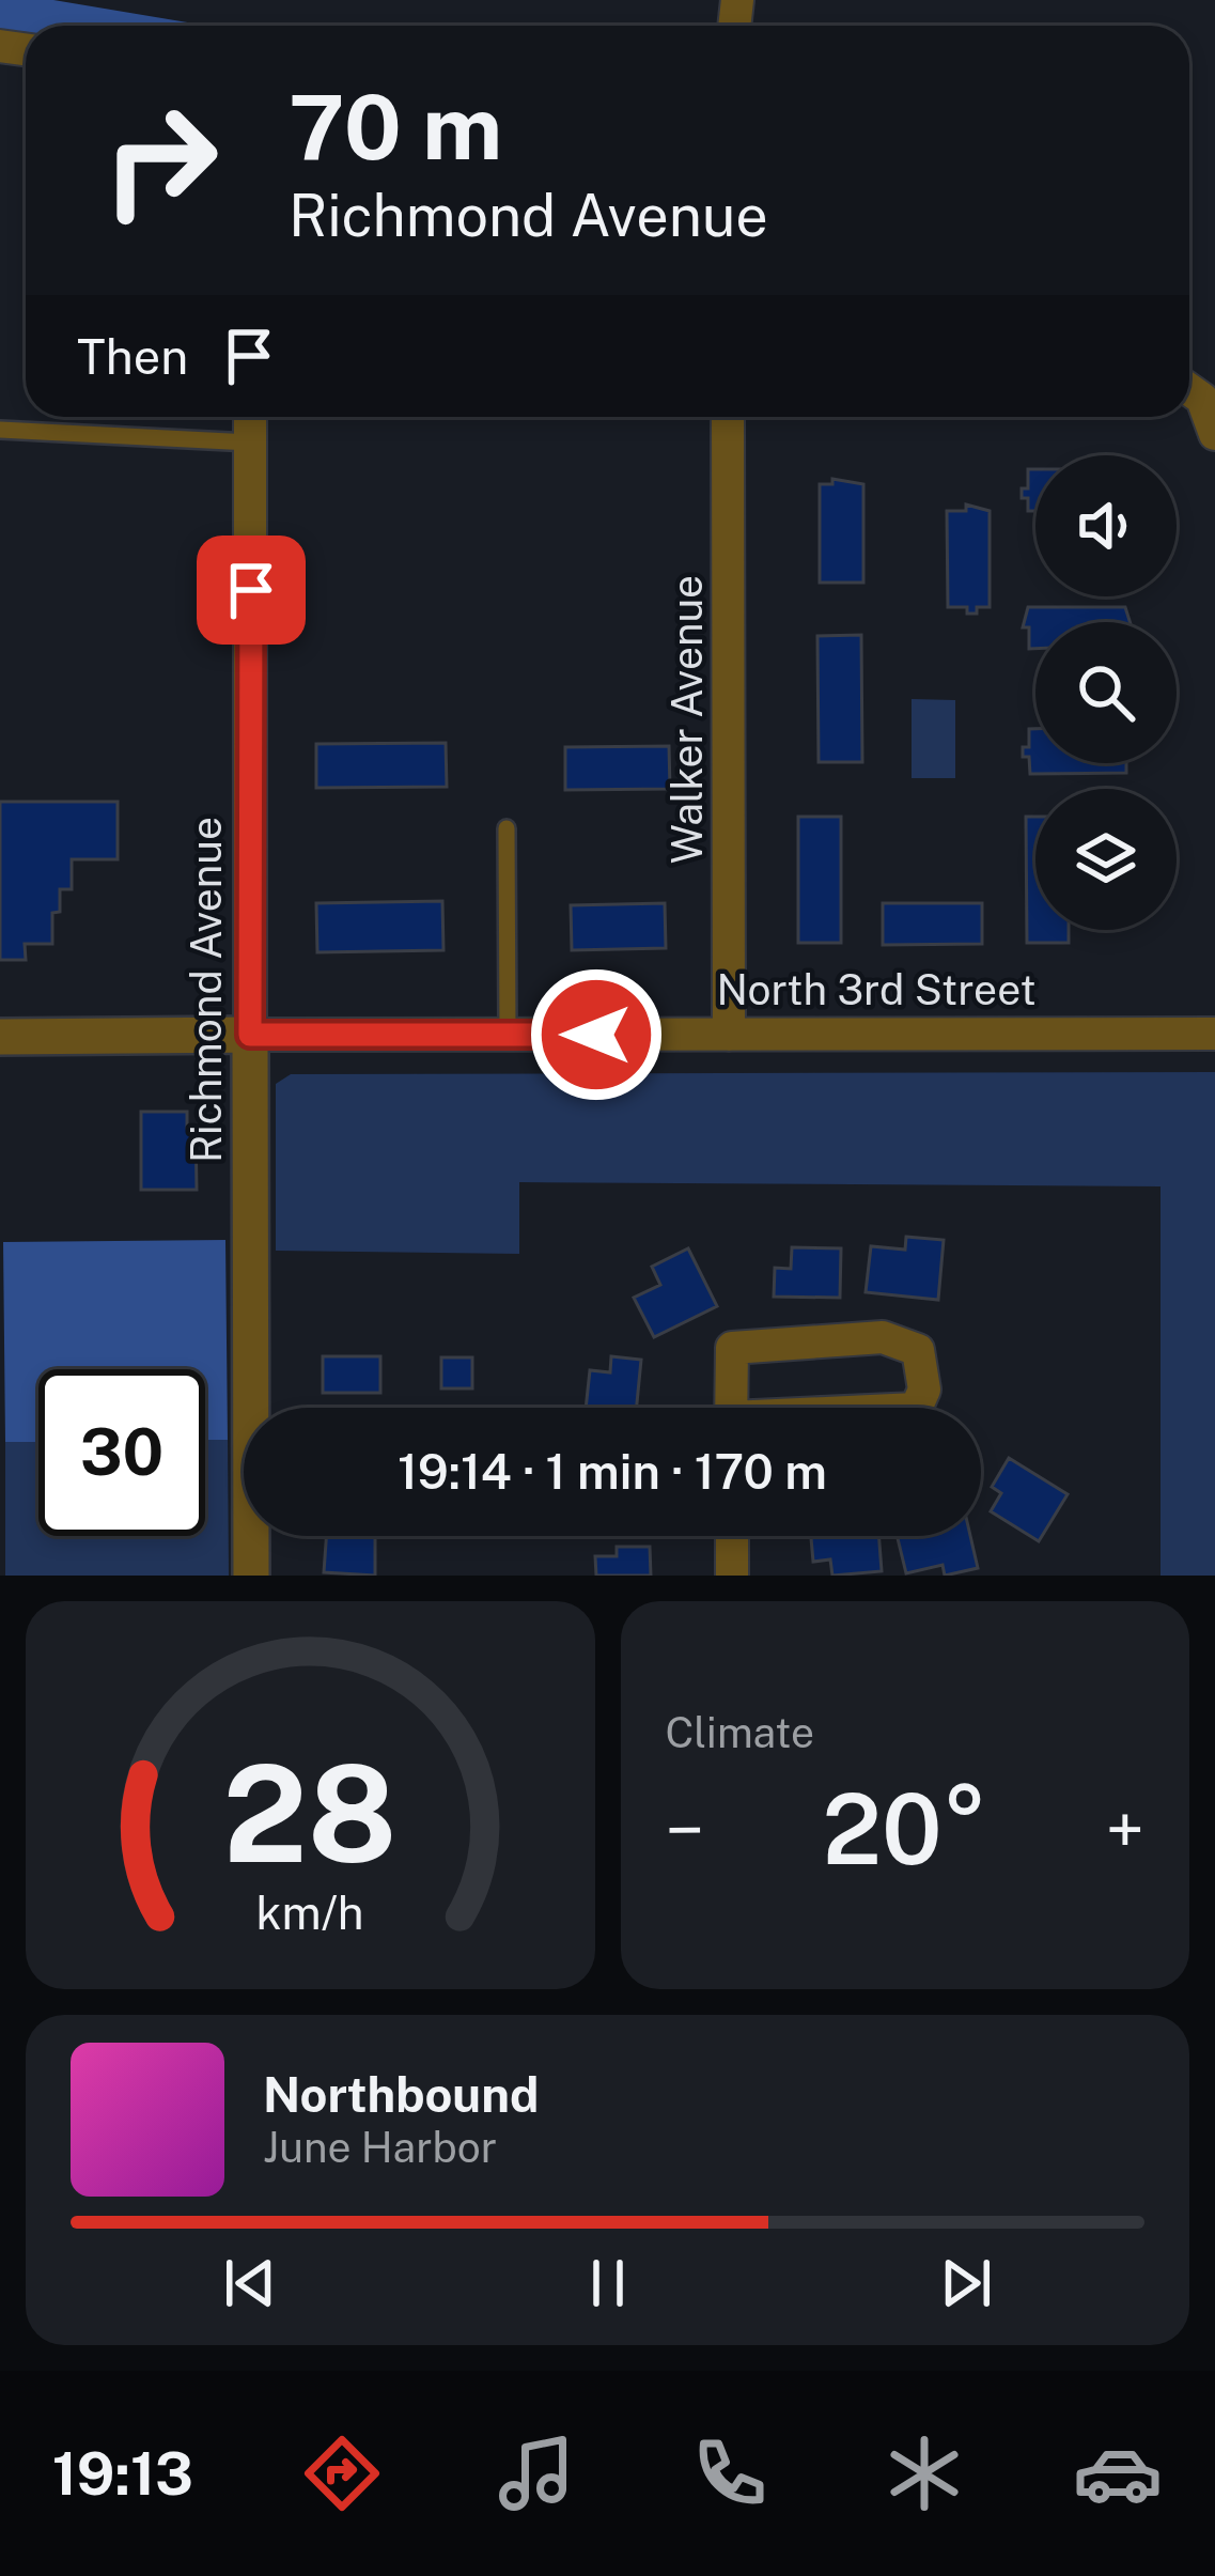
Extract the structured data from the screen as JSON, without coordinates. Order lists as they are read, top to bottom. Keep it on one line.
{"streets":{"street":["Walker Avenue","Richmond Avenue","North 3rd Street"]},"crossings":[["Walker Avenue","North 3rd Street"],["Richmond Avenue","North 3rd Street"]],"page":{"turn":["70 m","Richmond Avenue"],"then":"Then","limit":"30","trip":"19:14 · 1 min · 170 m","tile":"Climate","heat":["−","20°","+"],"song":["Northbound","June Harbor"],"tabs":"19:13","gauge":["28","km/h"]}}
